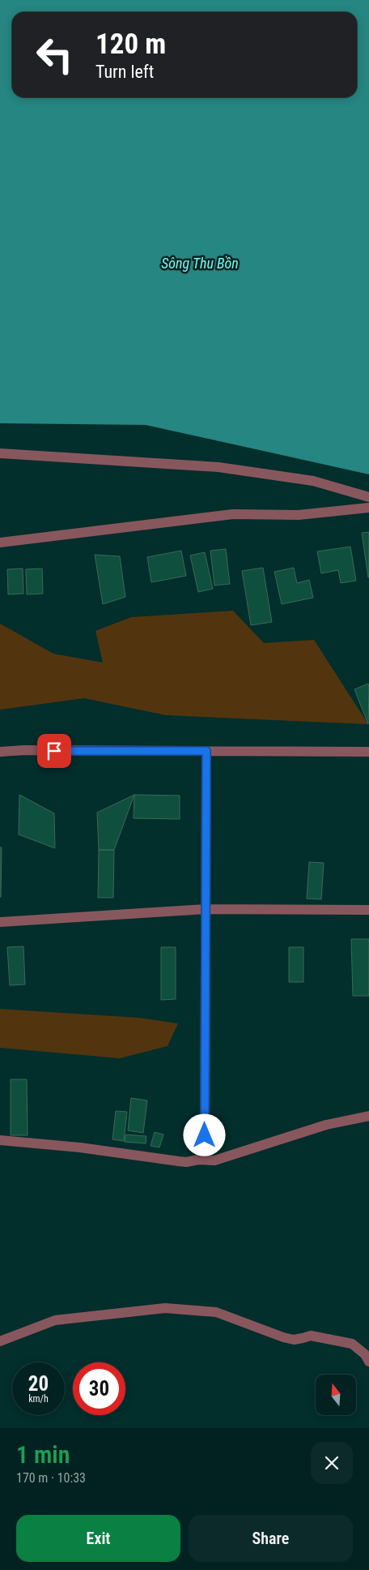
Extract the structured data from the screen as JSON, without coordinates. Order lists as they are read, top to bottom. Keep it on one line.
{"water":["Sông Thu Bồn"],"north":"top","page":{"turn":["120 m","Turn left"],"speed":"20 km/h","limit":"30","heading":["1 min","170 m · 10:33"],"buttons":["Exit","Share"]}}
